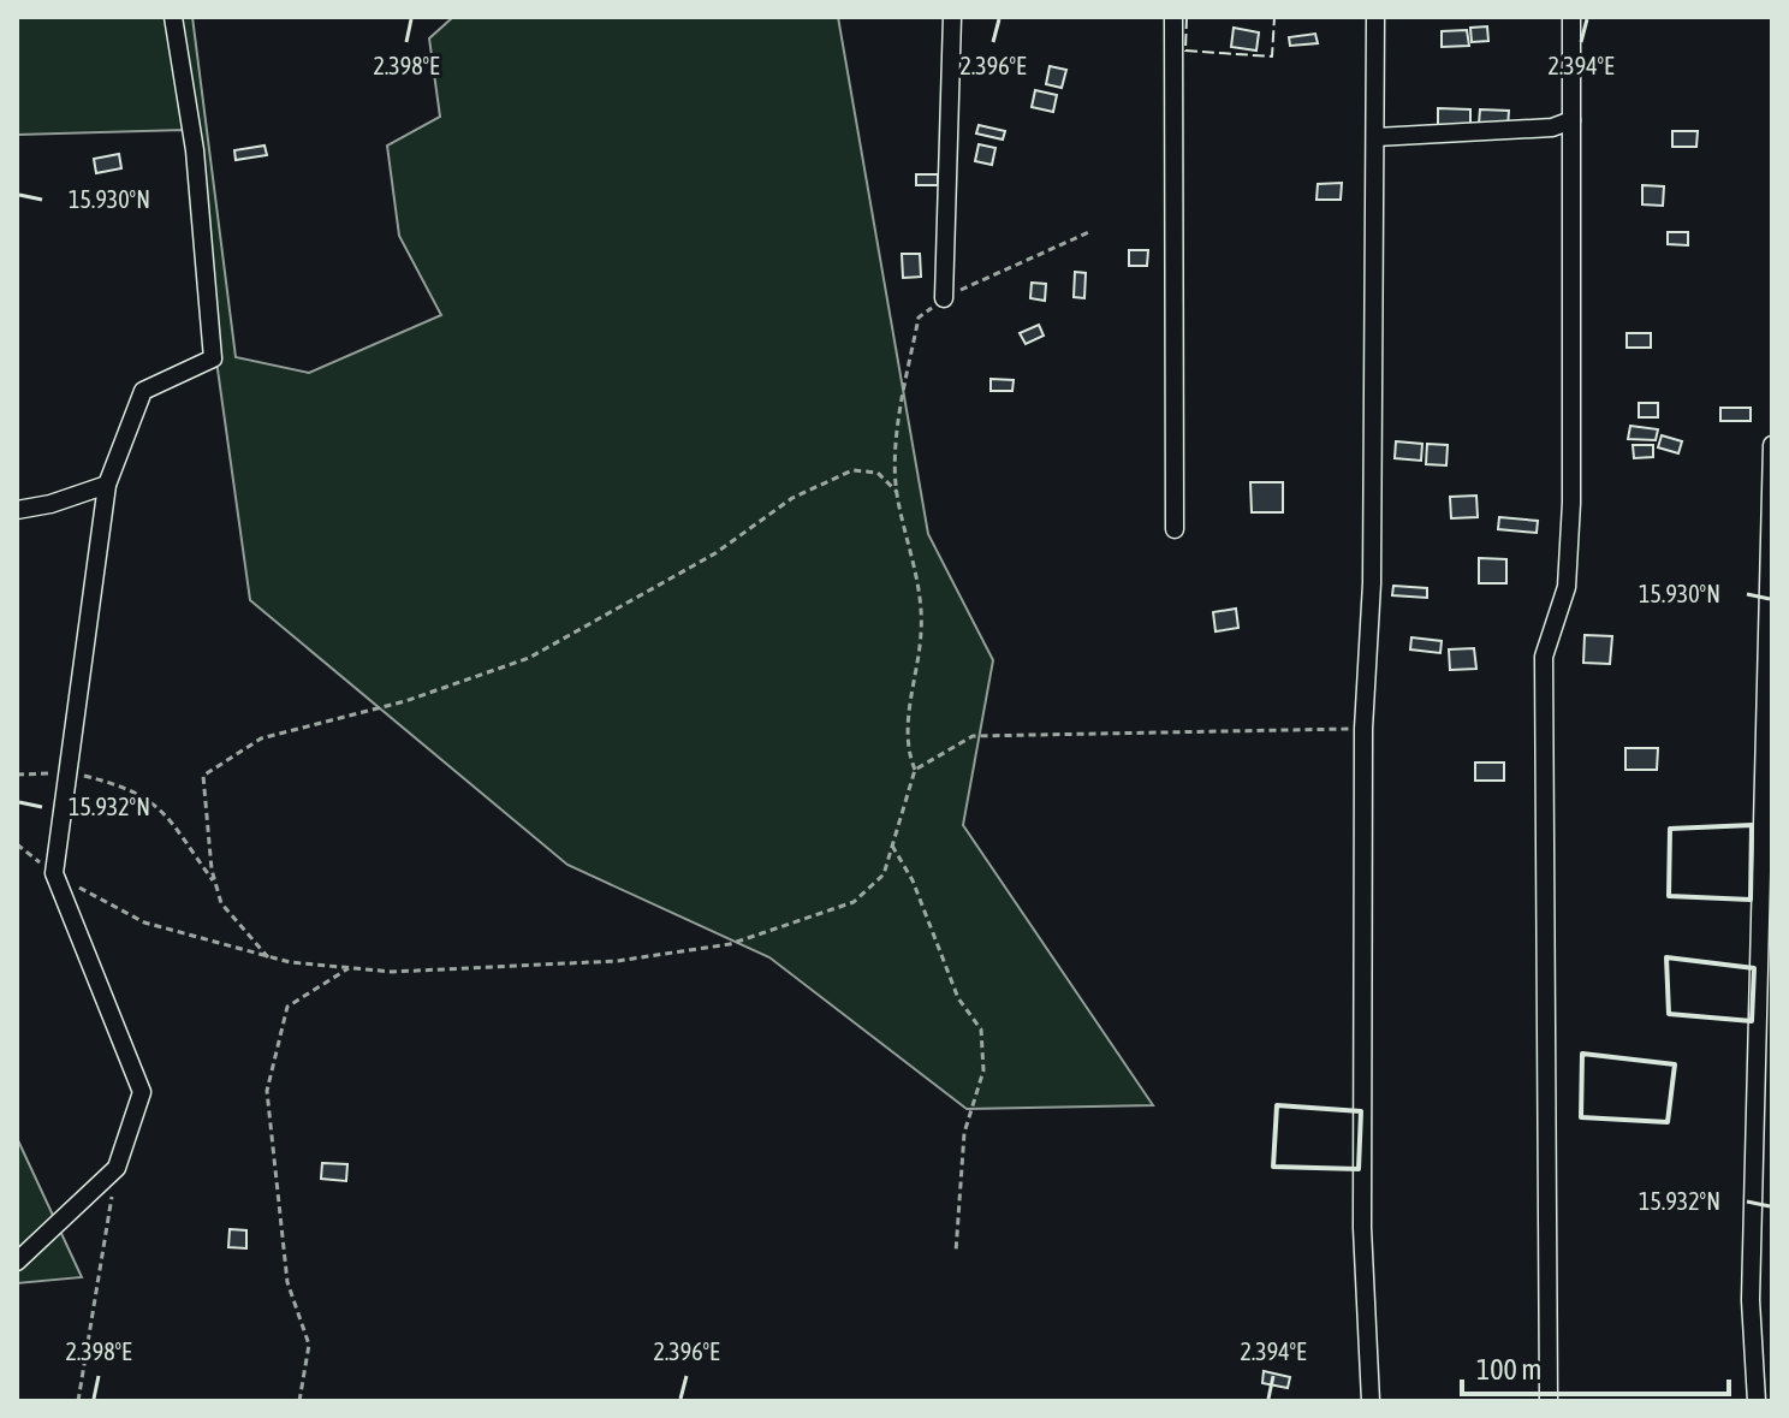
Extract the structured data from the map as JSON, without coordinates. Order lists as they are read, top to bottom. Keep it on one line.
{"scale_bar":"100 m","coordinates":["2.398°E","2.396°E","2.394°E","15.930°N","15.932°N"]}
